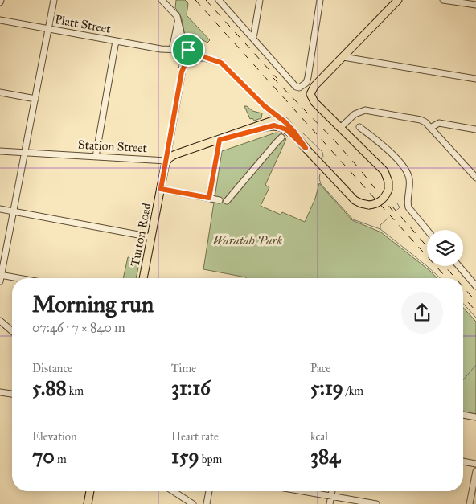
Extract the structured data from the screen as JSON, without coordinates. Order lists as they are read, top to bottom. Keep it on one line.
{"streets":{"main road":["Station Street","Turton Road"],"street":["Platt Street"]},"crossings":[["Platt Street","Station Street"],["Platt Street","Turton Road"],["Station Street","Turton Road"]],"parks":["Waratah Park"],"page":{"heading":["Morning run","07:46 · 7 × 840 m"],"stats":[["Distance","5.88 km"],["Time","31:16"],["Pace","5:19 /km"],["Elevation","70 m"],["Heart rate","159 bpm"],["kcal","384"]]}}
